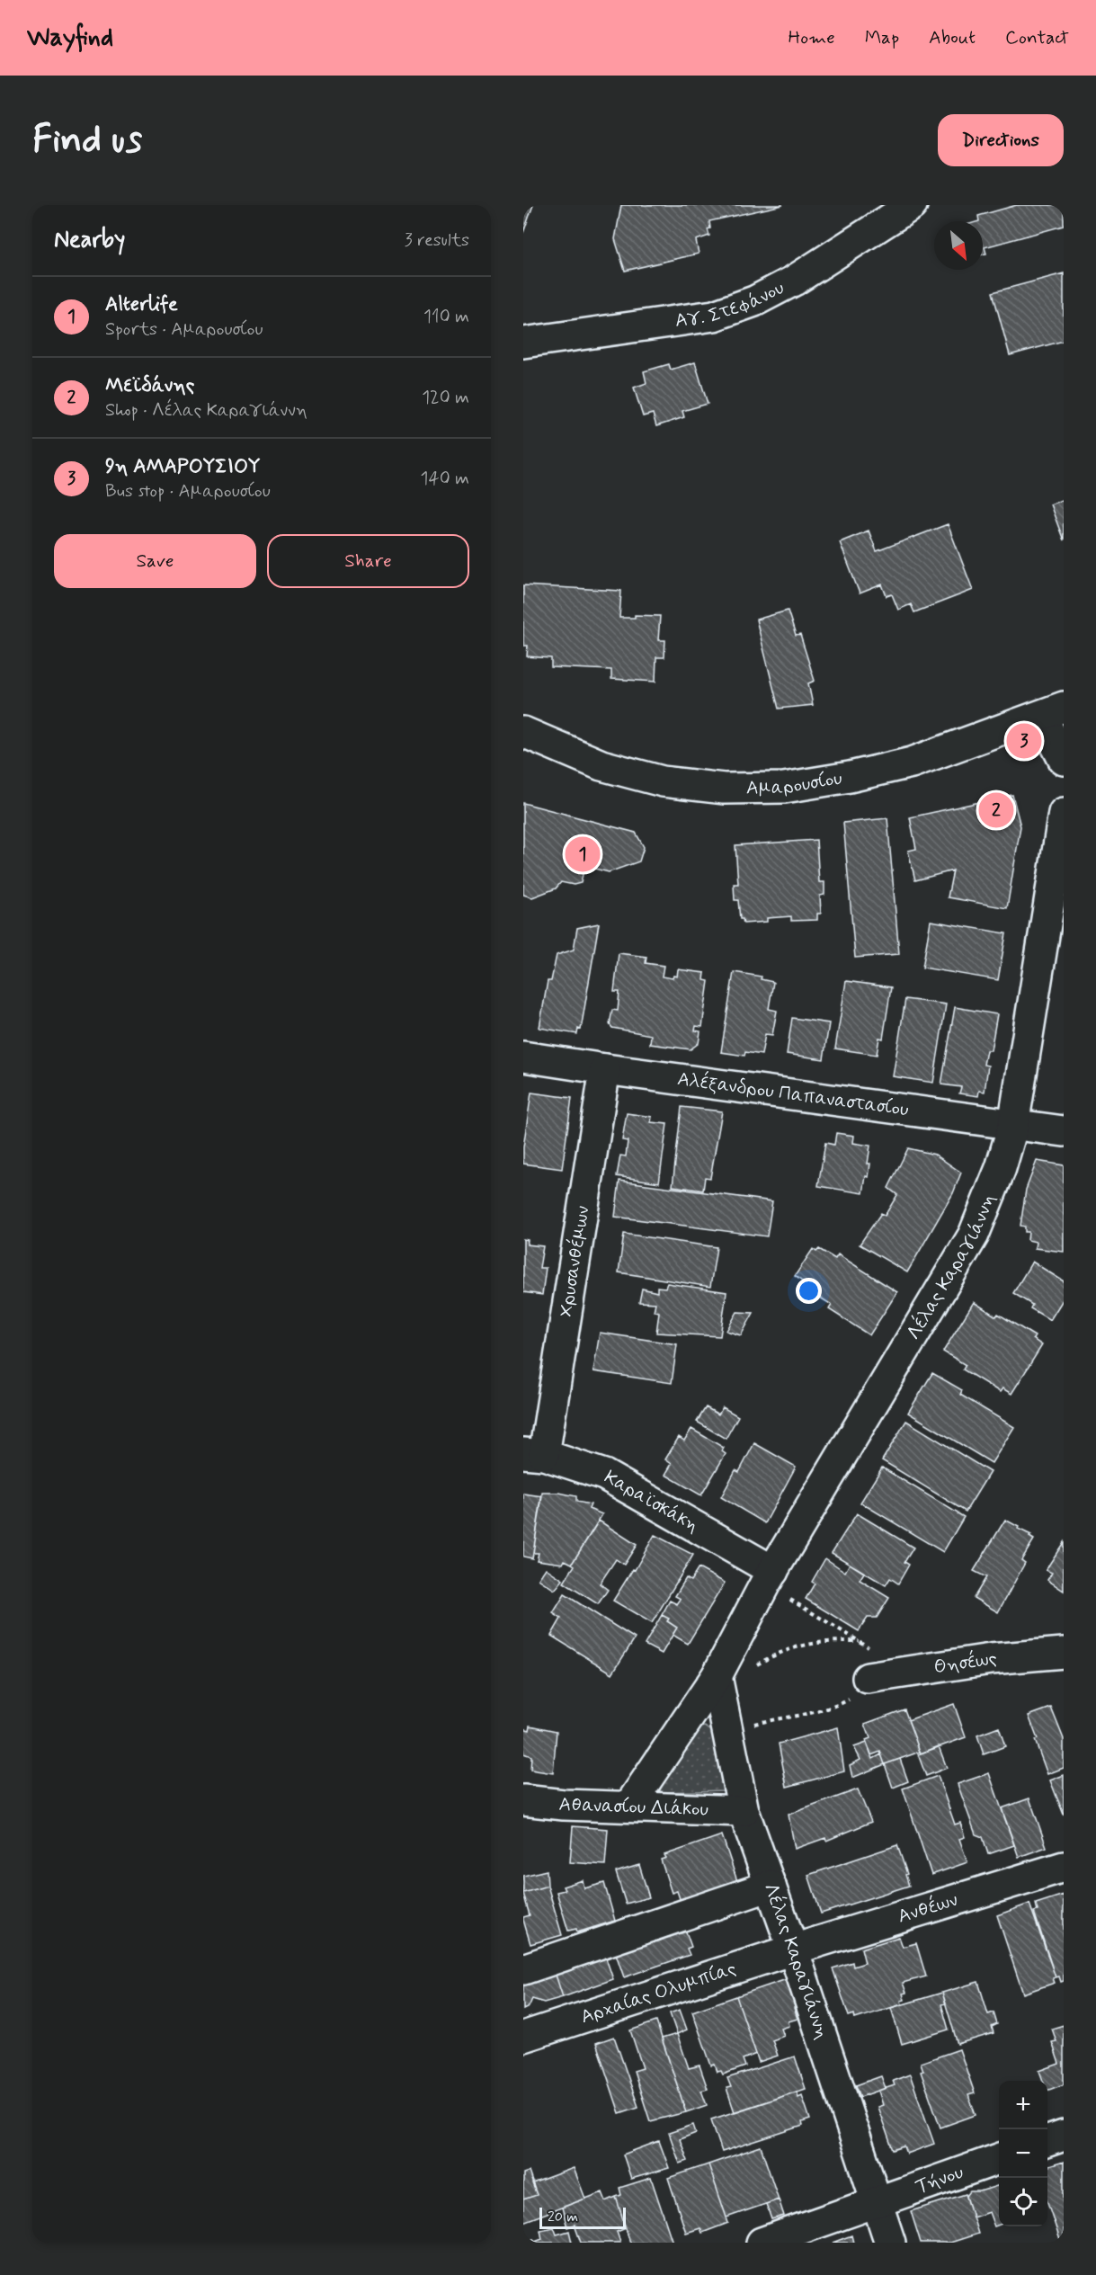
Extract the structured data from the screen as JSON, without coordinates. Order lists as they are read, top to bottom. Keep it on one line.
{"streets":{"street":["Αγ. Στεφάνου","Αμαρουσίου","Αλέξανδρου Παπαναστασίου","Χρυσανθέμων","Λέλας Καραγιάννη","Καραϊσκάκη","Θησέως","Αθανασίου Διάκου","Ανθέων","Αρχαίας Ολυμπίας","Τήνου"]},"crossings":[["Αλέξανδρου Παπαναστασίου","Χρυσανθέμων"],["Αλέξανδρου Παπαναστασίου","Λέλας Καραγιάννη"],["Χρυσανθέμων","Καραϊσκάκη"],["Λέλας Καραγιάννη","Καραϊσκάκη"],["Λέλας Καραγιάννη","Αθανασίου Διάκου"],["Λέλας Καραγιάννη","Ανθέων"],["Λέλας Καραγιάννη","Αρχαίας Ολυμπίας"],["Λέλας Καραγιάννη","Τήνου"],["Ανθέων","Αρχαίας Ολυμπίας"]],"scale_bar":"20 m","north":"bottom right","page":{"header":"Wayfind","nav":["Home","Map","About","Contact"],"buttons":["Directions",["Save","Share"]],"title":"Find us","heading":["Nearby","3 results"],"list":[{"mark":"1","name":"Alterlife","note":"Sports · Αμαρουσίου","value":"110 m"},{"mark":"2","name":"Μεϊδάνης","note":"Shop · Λέλας Καραγιάννη","value":"120 m"},{"mark":"3","name":"9η ΑΜΑΡΟΥΣΙΟΥ","note":"Bus stop · Αμαρουσίου","value":"140 m"}],"pins":["3","2","1"],"map_buttons":["+","−"],"scale":"20 m"}}
